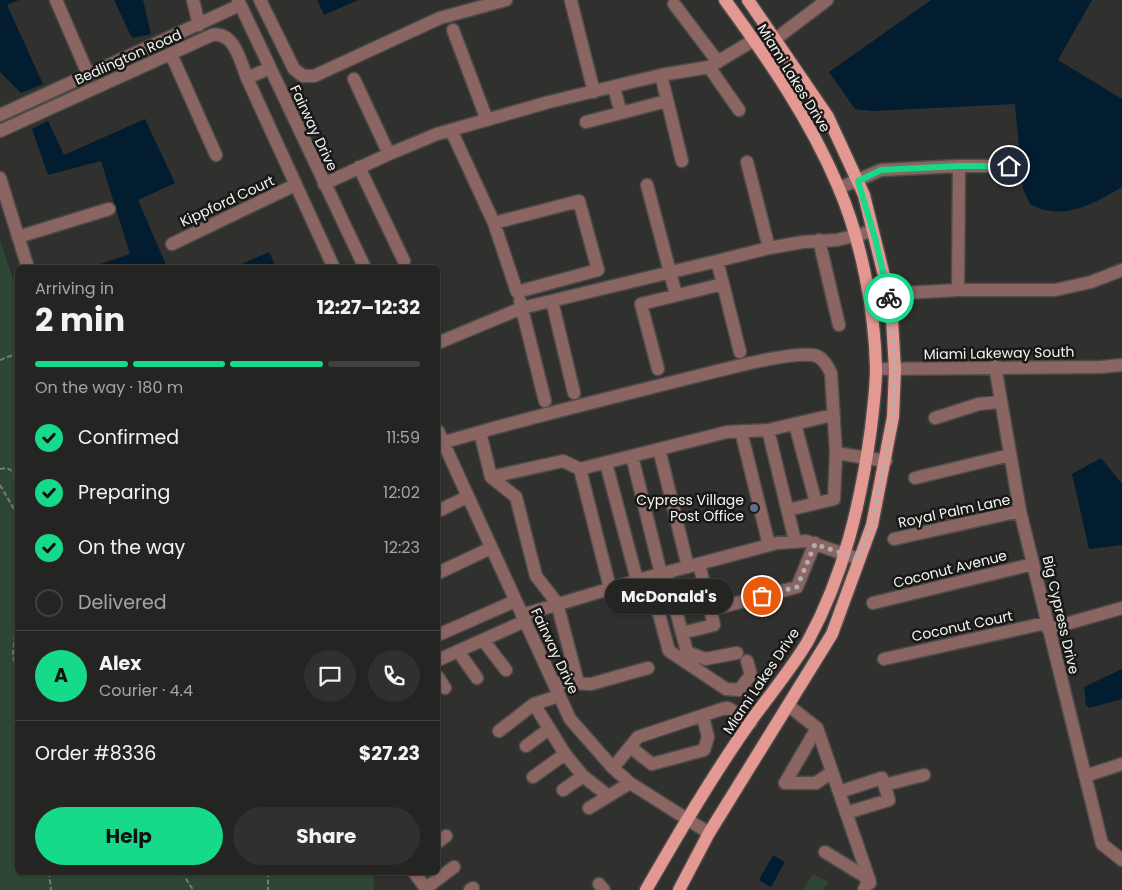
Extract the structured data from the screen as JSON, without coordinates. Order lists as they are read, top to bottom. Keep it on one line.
{"streets":{"main road":["Miami Lakes Drive"],"street":["Bedlington Road","Fairway Drive","Kippford Court","Miami Lakeway South","Royal Palm Lane","Coconut Avenue","Big Cypress Drive","Coconut Court"]},"crossings":[["Bedlington Road","Fairway Drive"],["Bedlington Road","Kippford Court"],["Miami Lakes Drive","Fairway Drive"],["Miami Lakes Drive","Miami Lakeway South"],["Miami Lakeway South","Big Cypress Drive"],["Royal Palm Lane","Big Cypress Drive"],["Coconut Avenue","Big Cypress Drive"],["Big Cypress Drive","Coconut Court"]],"places":["Cypress Village Post Office","McDonald's"],"page":{"heading":["2 min","Arriving in","12:27–12:32"],"panel":["Alex","Courier · 4.4","Order #8336","$27.23"],"bar":"On the way · 180 m","list":[["Confirmed","11:59"],["Preparing","12:02"],["On the way","12:23"],"Delivered"],"bubble":"McDonald's","round":"A","buttons":["Help","Share"]}}
